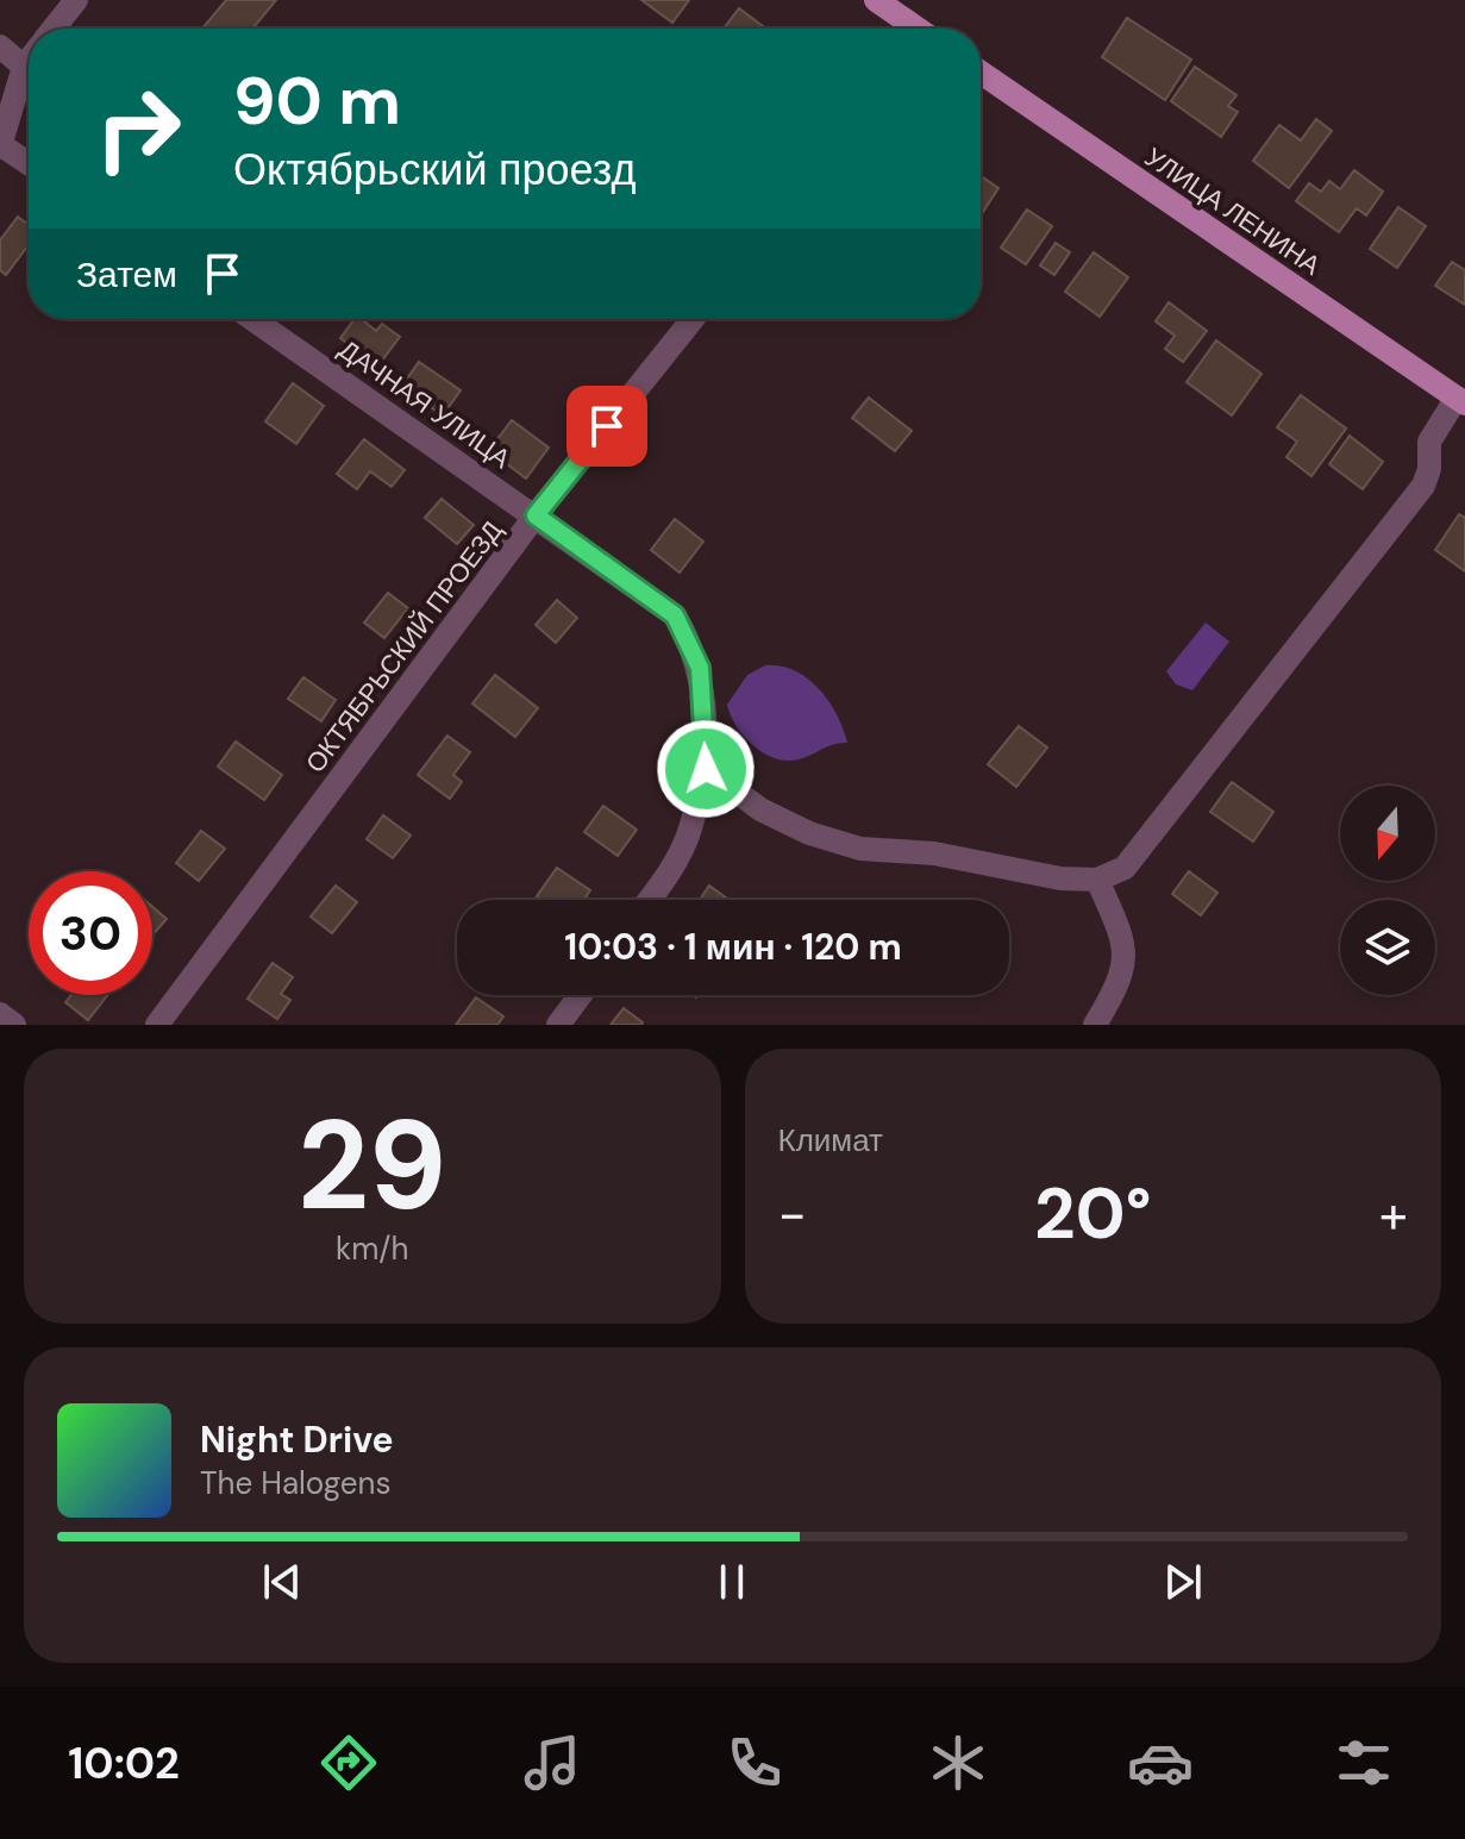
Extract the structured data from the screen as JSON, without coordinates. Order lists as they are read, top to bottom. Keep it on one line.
{"streets":{"main road":["УЛИЦА ЛЕНИНА"],"street":["ДАЧНАЯ УЛИЦА","ОКТЯБРЬСКИЙ ПРОЕЗД"]},"crossings":[["ДАЧНАЯ УЛИЦА","ОКТЯБРЬСКИЙ ПРОЕЗД"]],"north":"bottom","page":{"turn":["90 m","Октябрьский проезд"],"then":"Затем","limit":"30","trip":"10:03 · 1 мин · 120 m","tile":[["29","km/h"],"Климат"],"heat":["−","20°","+"],"song":["Night Drive","The Halogens"],"tabs":"10:02"}}
